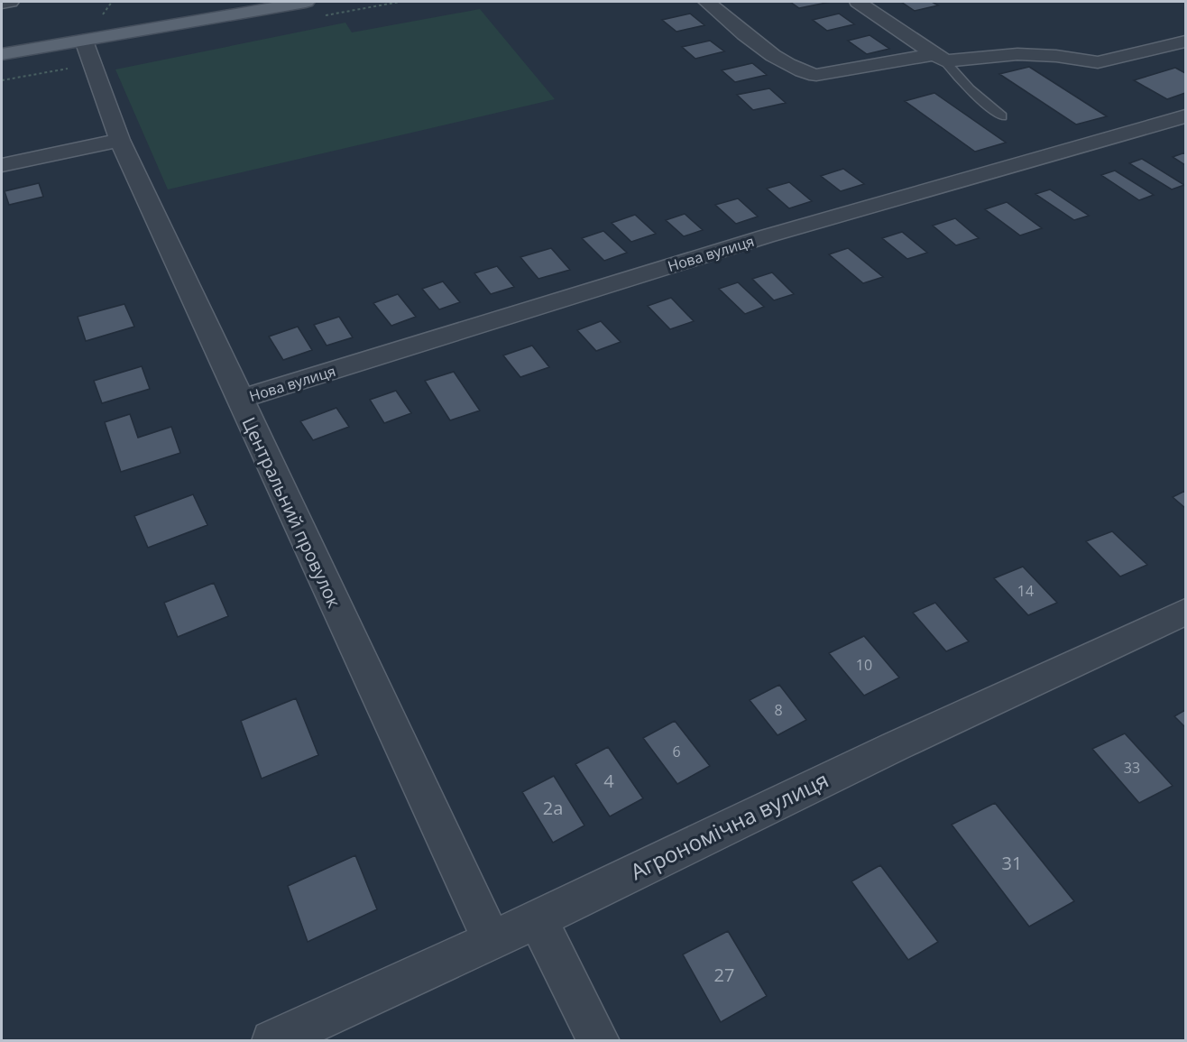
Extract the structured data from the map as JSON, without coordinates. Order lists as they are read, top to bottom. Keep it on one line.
{"streets":{"street":["Нова вулиця","Центральний провулок","Агрономічна вулиця"]},"crossings":[["Нова вулиця","Центральний провулок"],["Центральний провулок","Агрономічна вулиця"]],"house_numbers":["14","10","8","6","33","4","2а","31","27"]}
